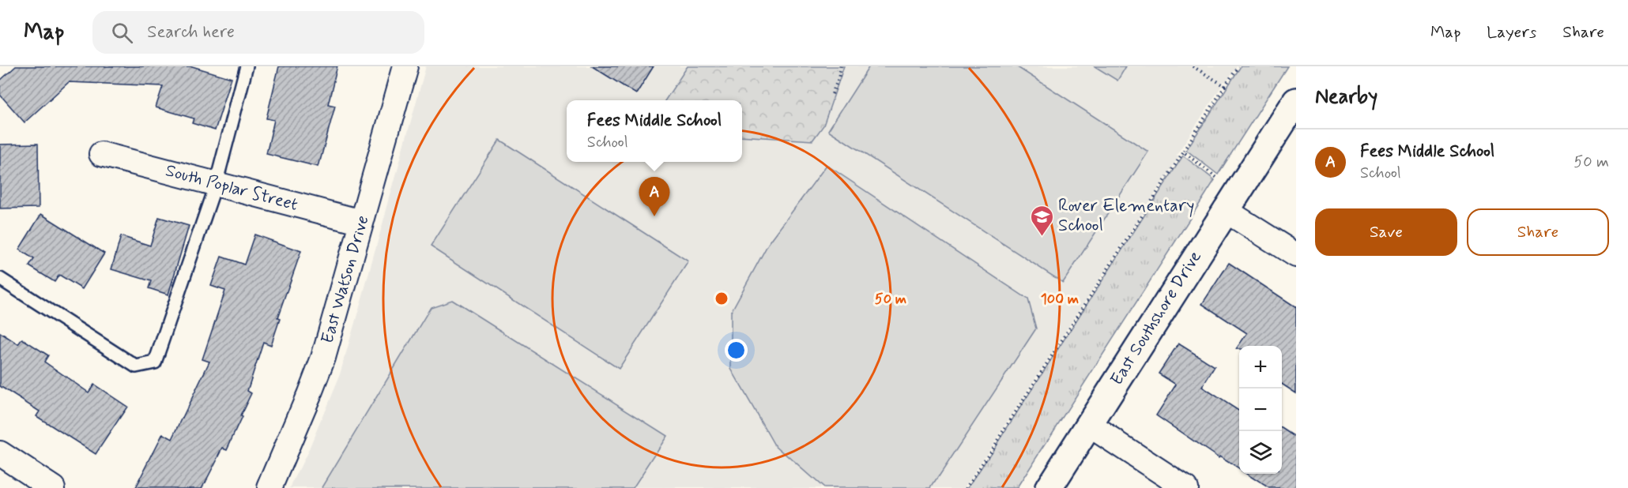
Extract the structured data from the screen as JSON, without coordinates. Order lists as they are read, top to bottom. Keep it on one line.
{"streets":{"street":["South Poplar Street","East Watson Drive","East Southshore Drive"]},"crossings":[["South Poplar Street","East Watson Drive"]],"places":{"school or university":["Rover Elementary School"]},"page":{"header":"Map","search":"Search here","nav":["Map","Layers","Share"],"heading":"Nearby","popup":["Fees Middle School","School"],"list":[{"mark":"A","name":"Fees Middle School","note":"School","value":"50 m"}],"pins":"A","buttons":["Save","Share"],"map_buttons":["+","−"]},"rings":["50 m","100 m"]}
